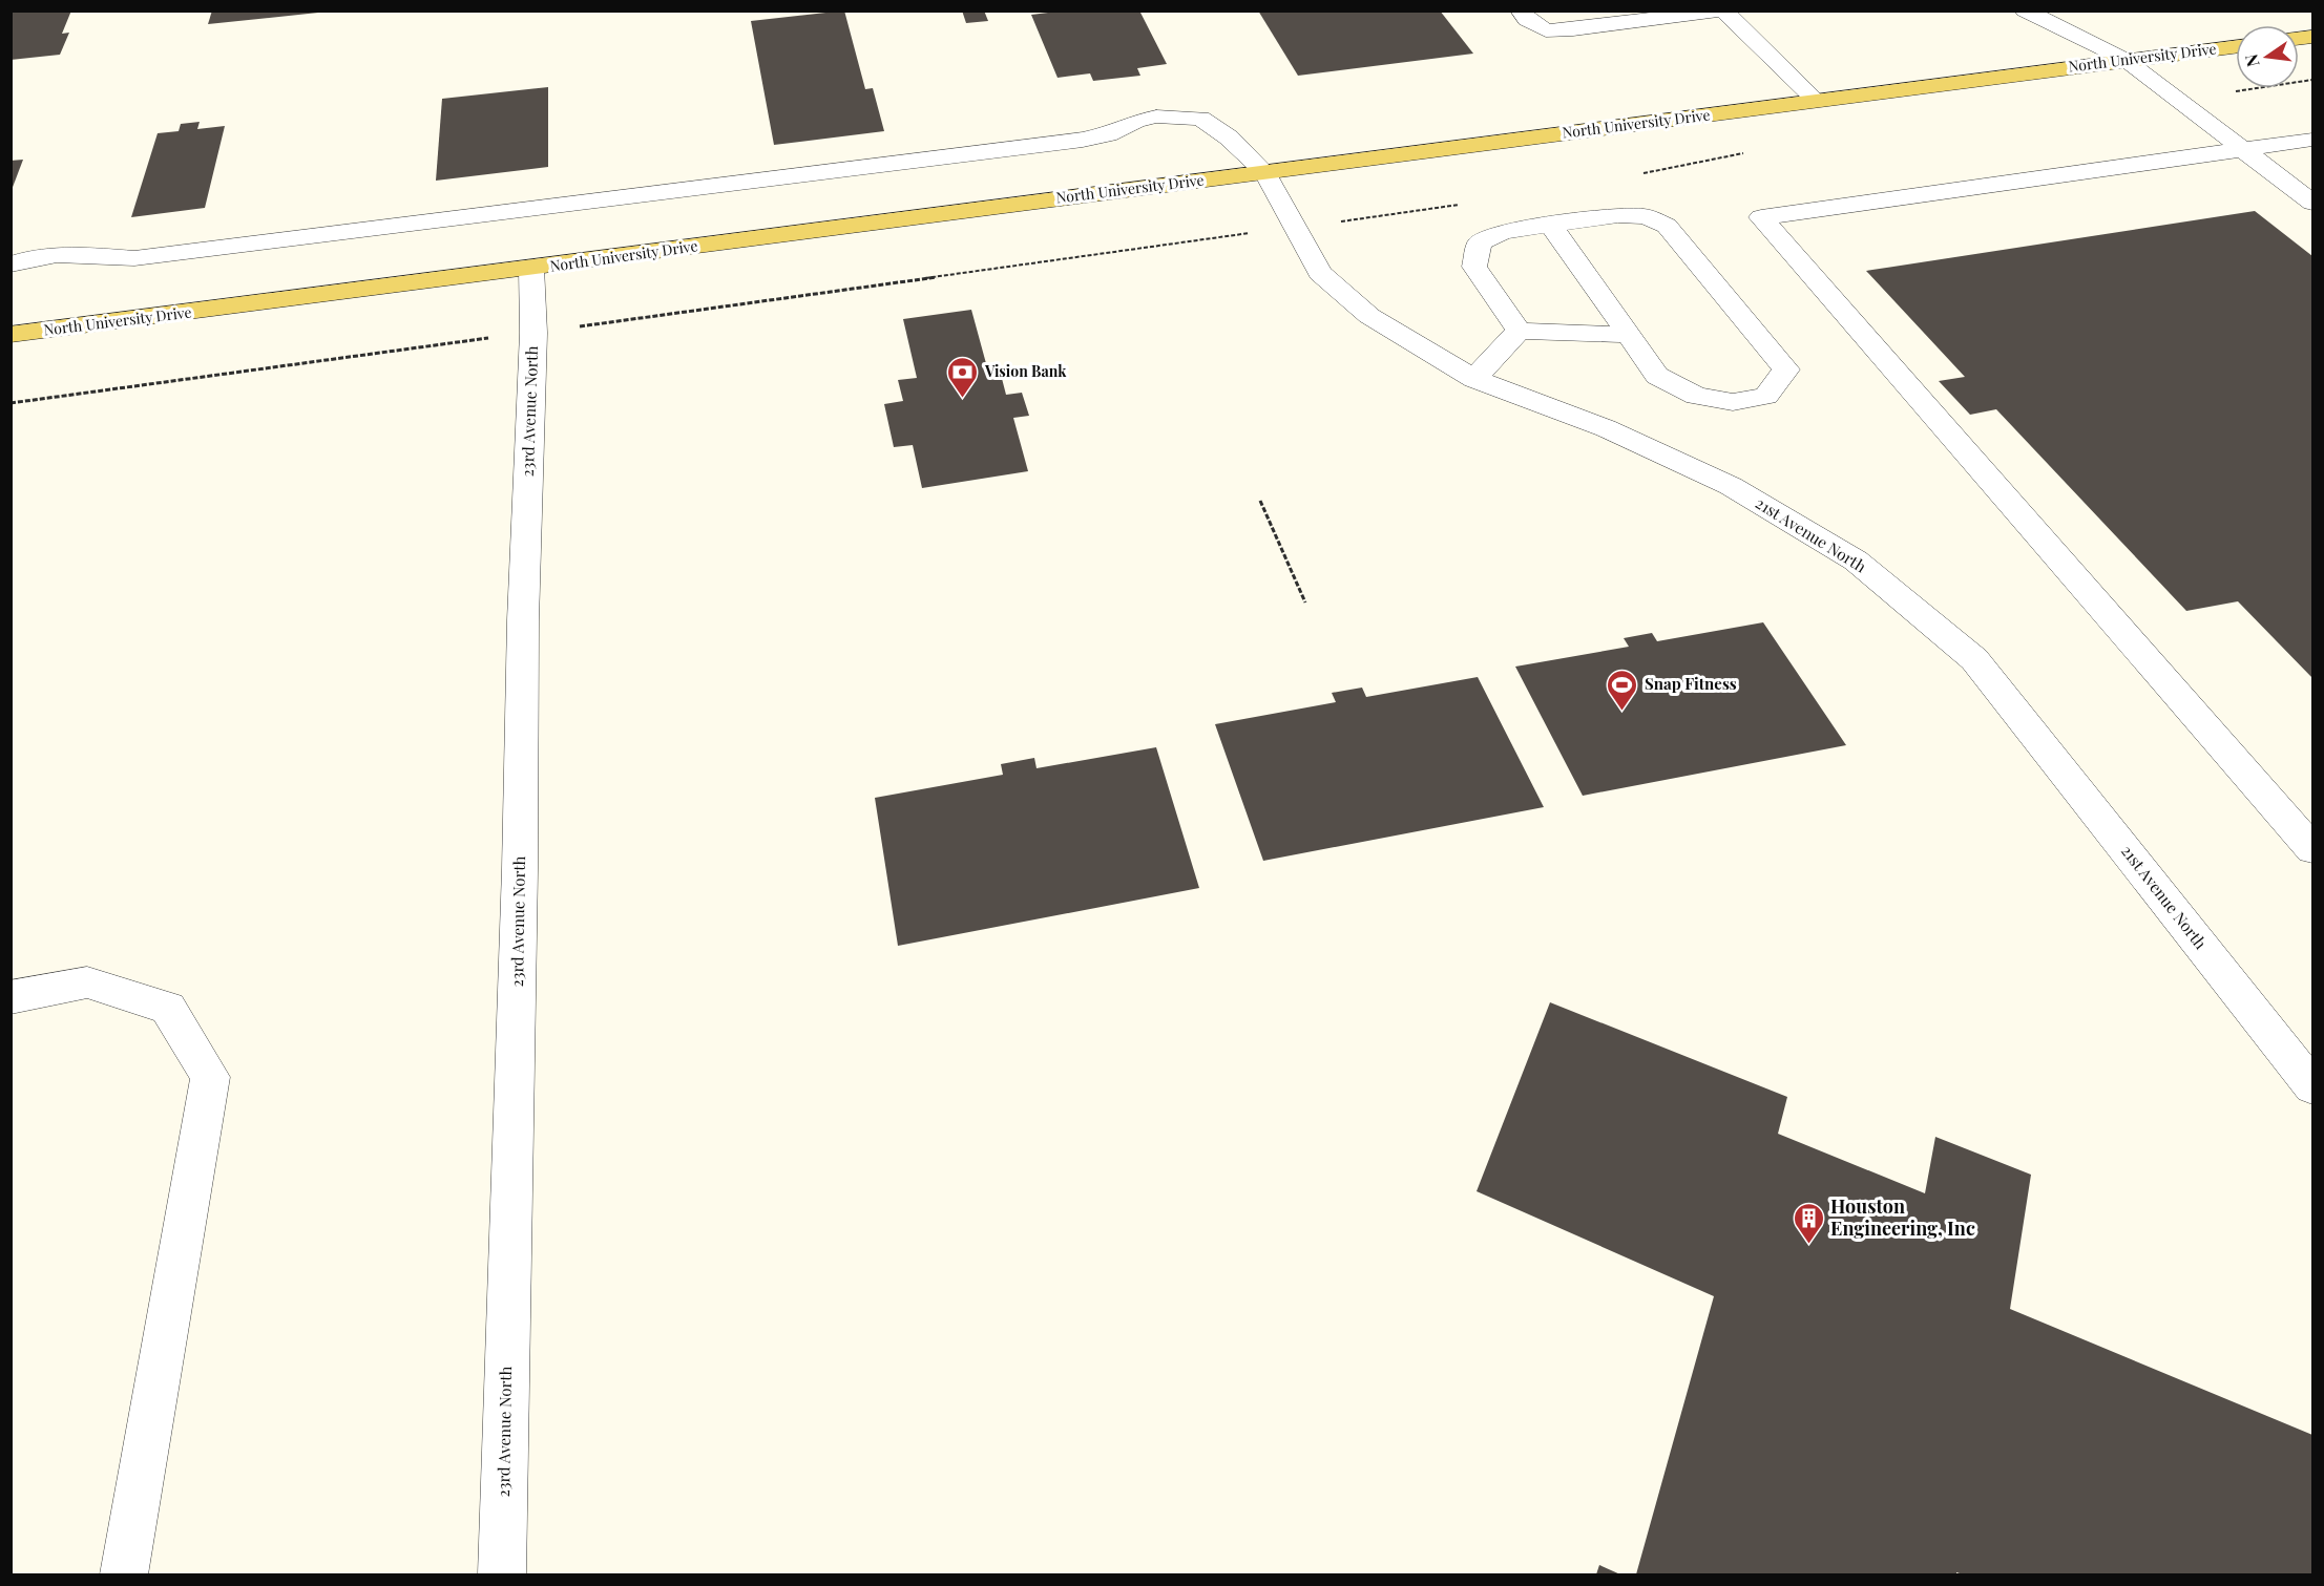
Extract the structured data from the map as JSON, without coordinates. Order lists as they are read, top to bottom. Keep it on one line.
{"streets":{"main road":["North University Drive"],"street":["23rd Avenue North","21st Avenue North"]},"crossings":[["North University Drive","23rd Avenue North"],["North University Drive","21st Avenue North"]],"places":{"bank":["Vision Bank"],"sports":["Snap Fitness"],"building":["Houston Engineering, Inc"]},"north":"left"}
